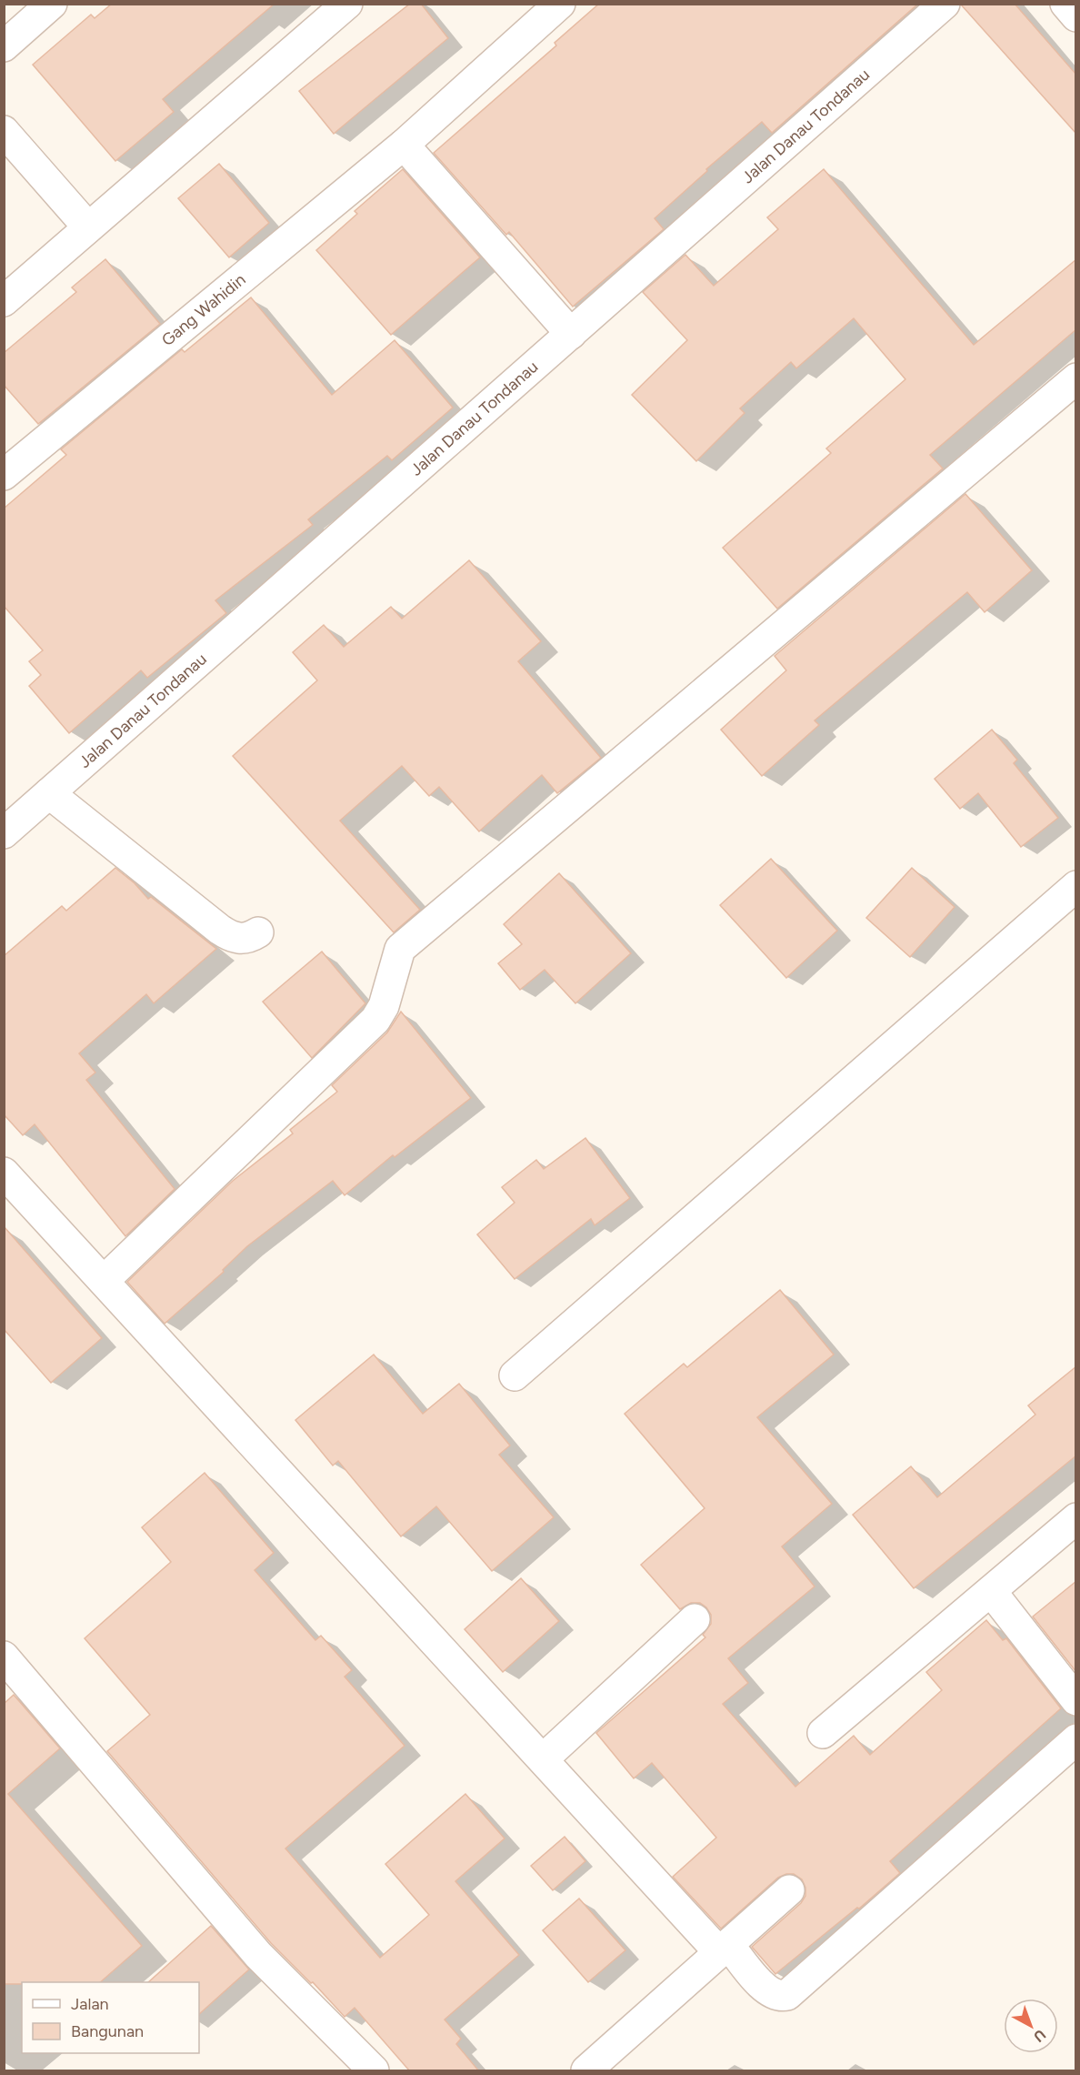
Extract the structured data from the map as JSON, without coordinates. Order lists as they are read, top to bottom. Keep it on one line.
{"streets":{"street":["Jalan Danau Tondanau","Gang Wahidin"]},"legend":["Jalan","Bangunan"],"north":"bottom right"}
